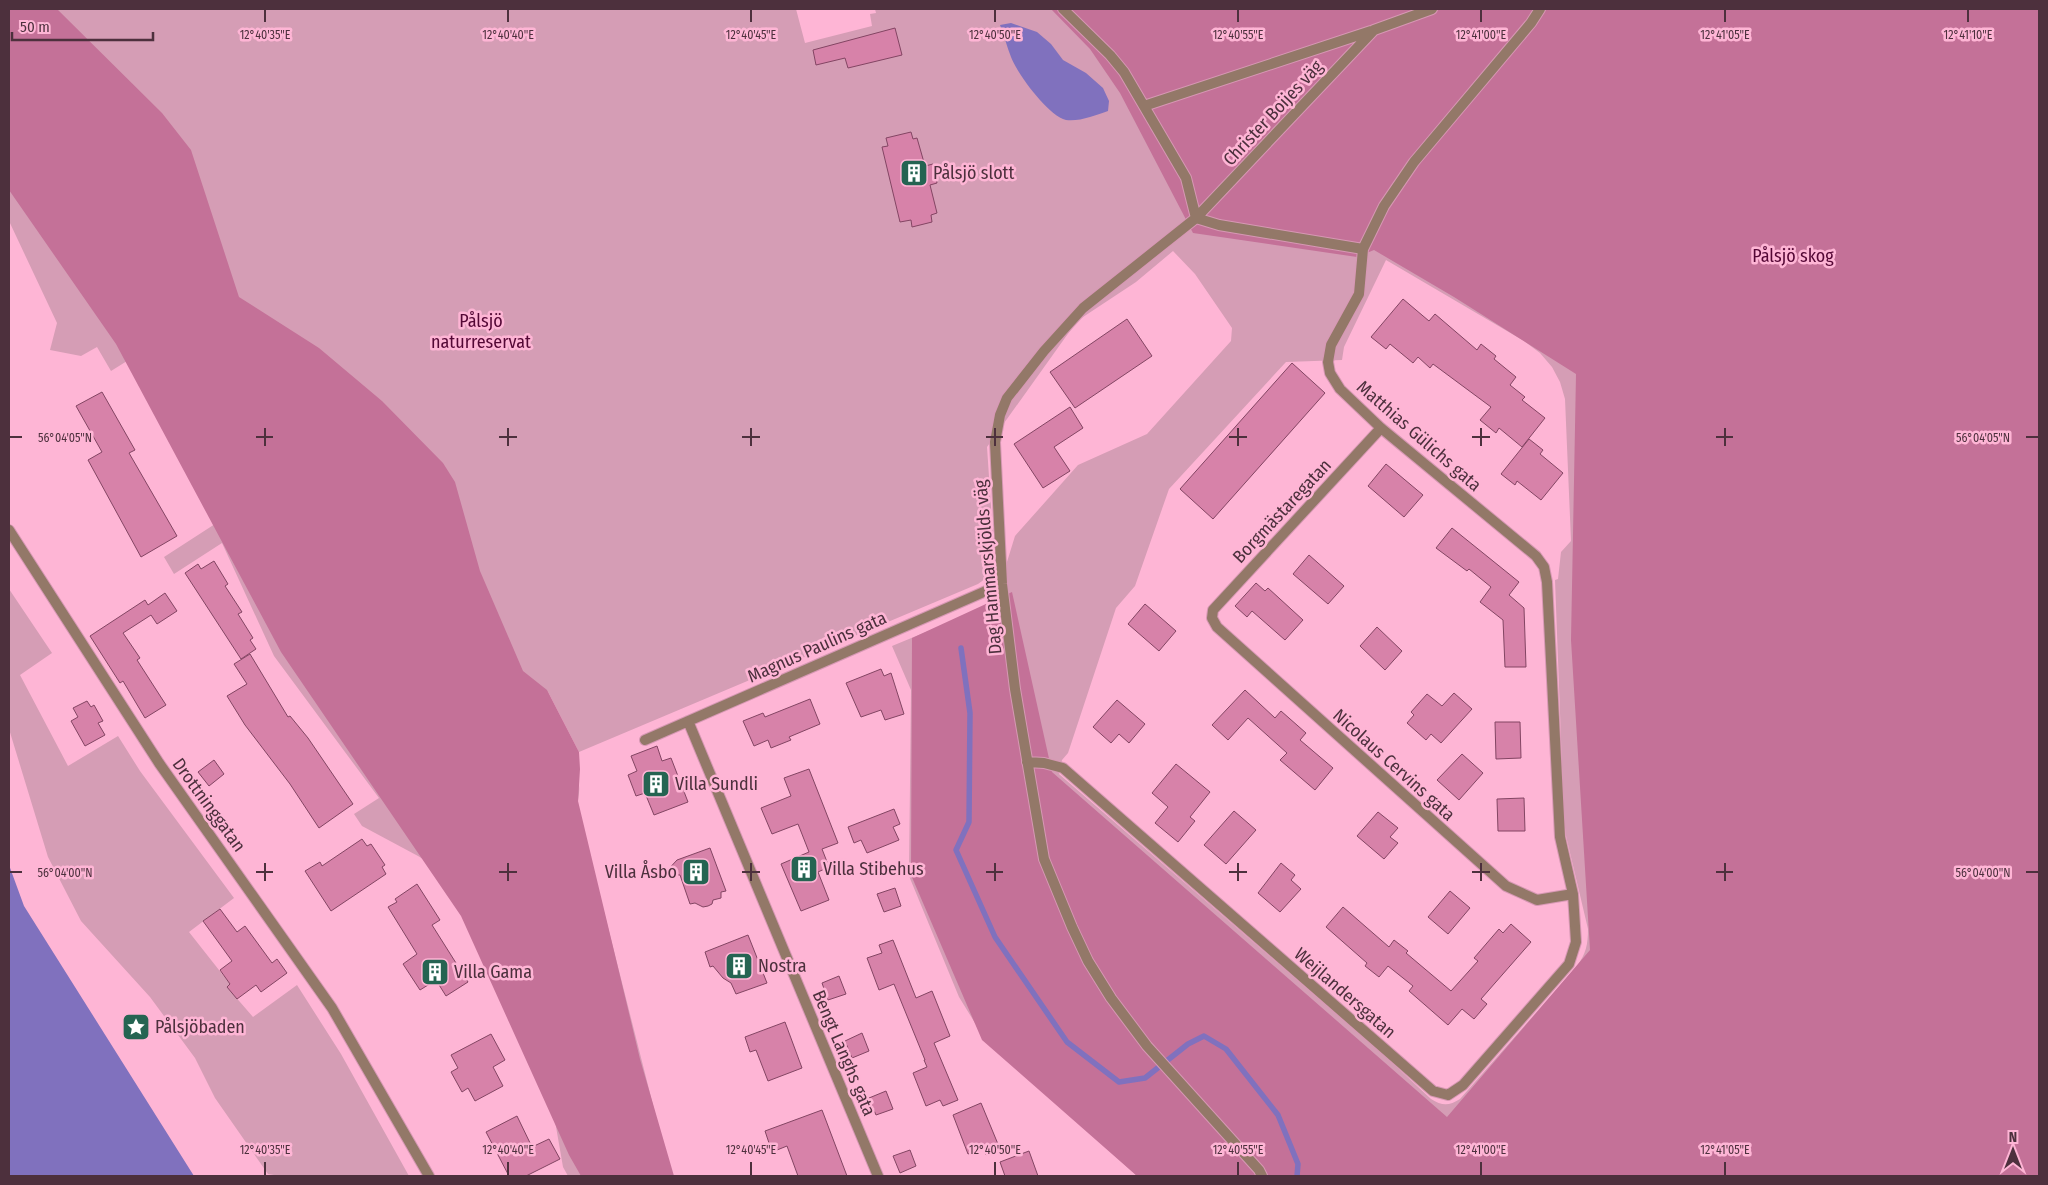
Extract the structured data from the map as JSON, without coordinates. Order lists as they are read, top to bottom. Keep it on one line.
{"streets":{"street":["Christer Boijes väg","Matthias Gülichs gata","Borgmästaregatan","Dag Hammarskjölds väg","Magnus Paulins gata","Nicolaus Cervins gata","Drottninggatan","Weijlandersgatan","Bengt Langhs gata"]},"crossings":[["Christer Boijes väg","Dag Hammarskjölds väg"],["Matthias Gülichs gata","Borgmästaregatan"],["Matthias Gülichs gata","Nicolaus Cervins gata"],["Matthias Gülichs gata","Weijlandersgatan"],["Borgmästaregatan","Nicolaus Cervins gata"],["Dag Hammarskjölds väg","Magnus Paulins gata"],["Dag Hammarskjölds väg","Weijlandersgatan"],["Magnus Paulins gata","Bengt Langhs gata"],["Nicolaus Cervins gata","Weijlandersgatan"]],"parks":["Pålsjö skog","Pålsjö naturreservat"],"places":{"building":["Pålsjö slott","Villa Sundli","Villa Stibehus","Villa Åsbo","Nostra","Villa Gama"],"place":["Pålsjöbaden"]},"scale_bar":"50 m","north":"top","coordinates":["12°40'35\"E","12°40'40\"E","12°40'45\"E","12°40'50\"E","12°40'55\"E","12°41'00\"E","12°41'05\"E","12°41'10\"E","56°04'05\"N","56°04'00\"N"]}
